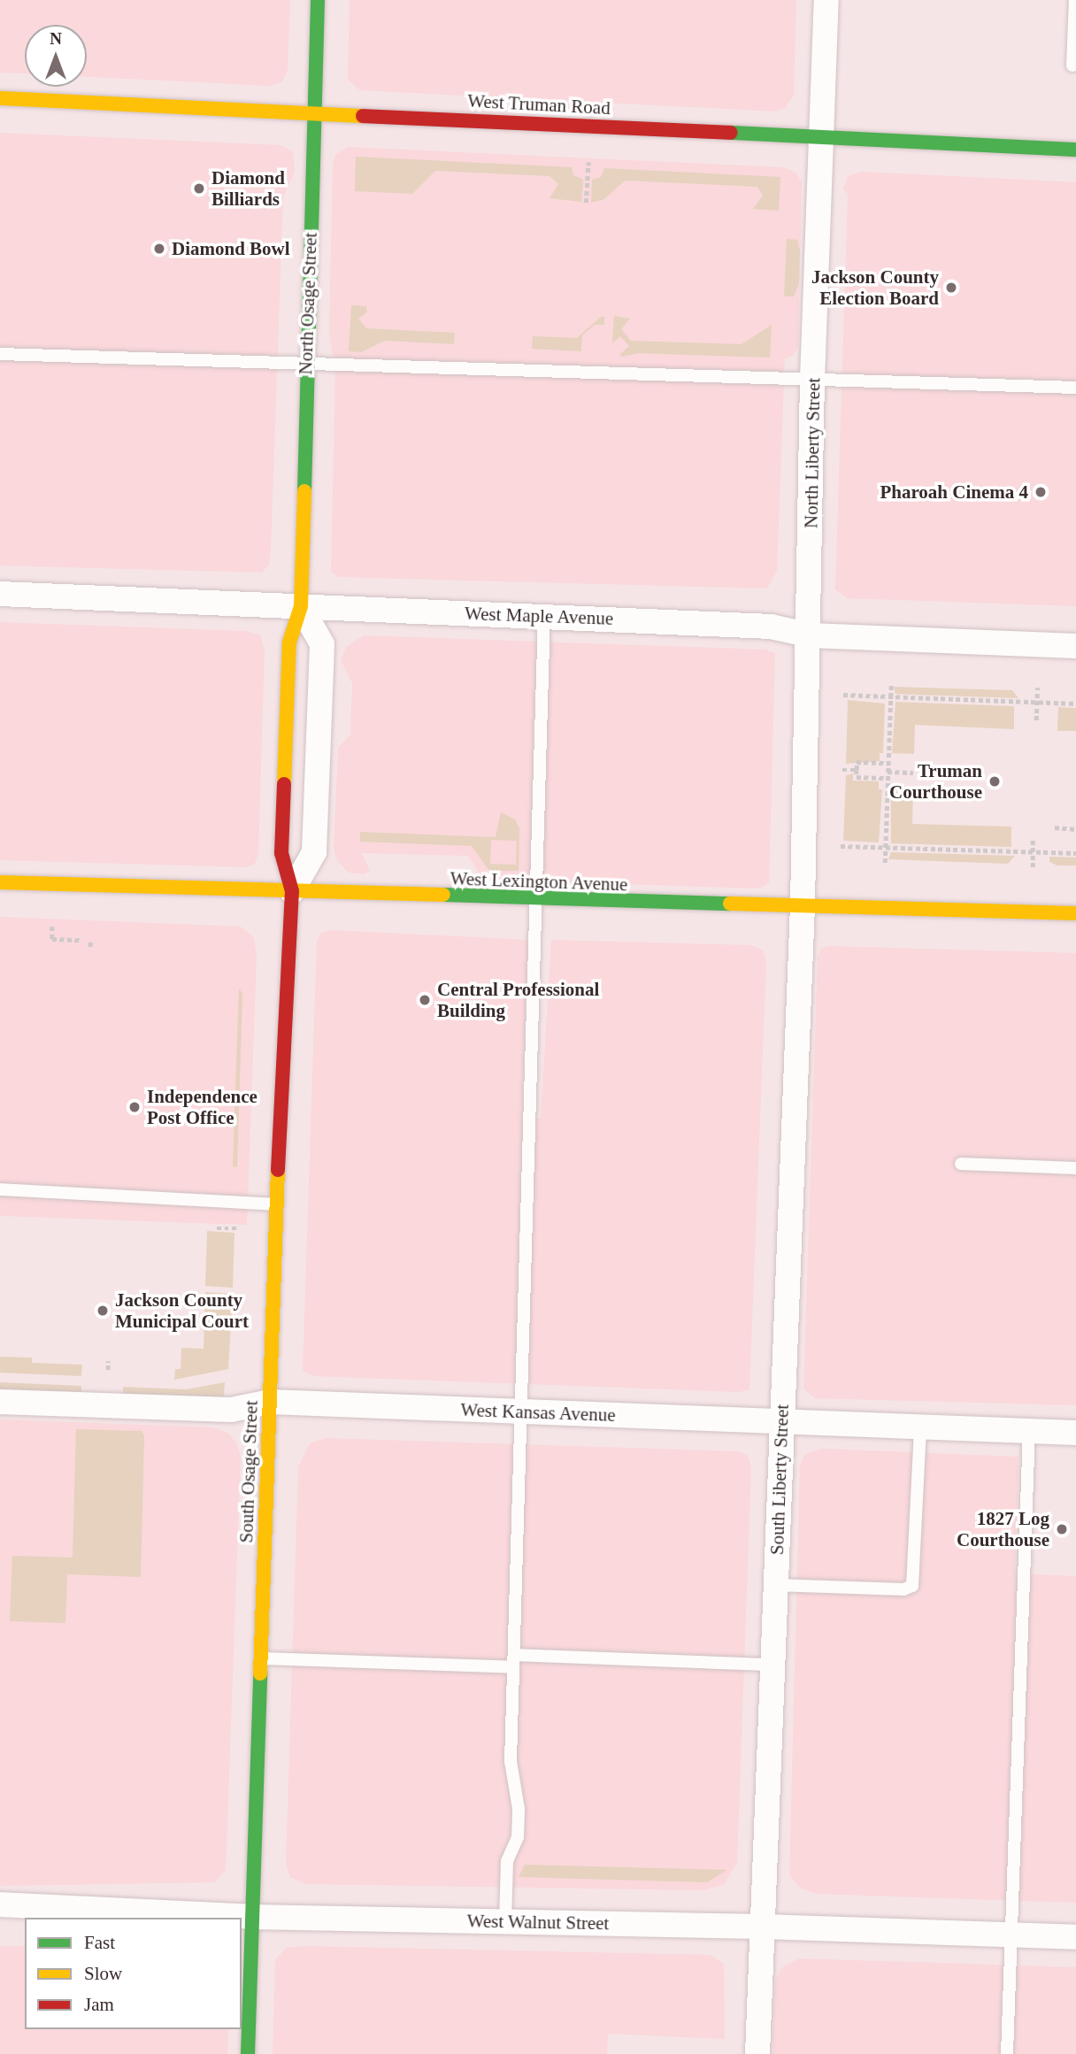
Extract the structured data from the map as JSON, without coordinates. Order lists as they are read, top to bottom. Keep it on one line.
{"streets":{"street":["West Truman Road","North Osage Street","North Liberty Street","West Maple Avenue","West Lexington Avenue","West Kansas Avenue","South Osage Street","South Liberty Street","West Walnut Street"]},"crossings":[["West Truman Road","North Osage Street"],["West Truman Road","North Liberty Street"],["North Osage Street","West Maple Avenue"],["North Osage Street","West Lexington Avenue"],["North Osage Street","South Osage Street"],["North Liberty Street","West Maple Avenue"],["North Liberty Street","West Lexington Avenue"],["North Liberty Street","South Liberty Street"],["West Lexington Avenue","South Osage Street"],["West Lexington Avenue","South Liberty Street"],["West Kansas Avenue","South Osage Street"],["West Kansas Avenue","South Liberty Street"],["South Osage Street","West Walnut Street"],["South Liberty Street","West Walnut Street"]],"places":["Diamond Billiards","Diamond Bowl","Jackson County Election Board","Pharoah Cinema 4","Truman Courthouse","Central Professional Building","Independence Post Office","Jackson County Municipal Court","1827 Log Courthouse"],"legend":["Fast","Slow","Jam"],"north":"top"}
